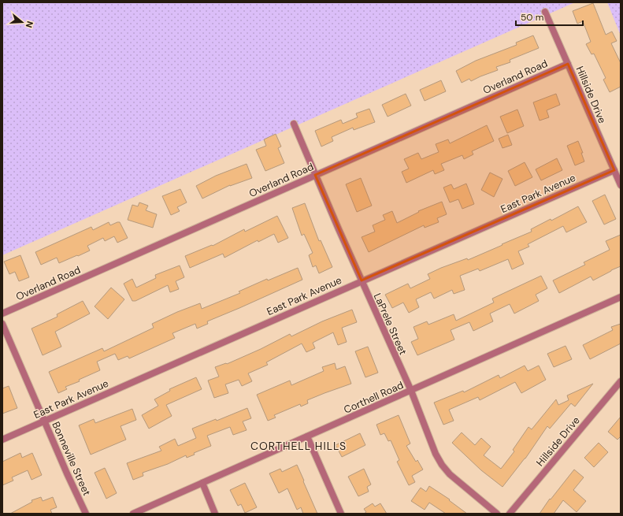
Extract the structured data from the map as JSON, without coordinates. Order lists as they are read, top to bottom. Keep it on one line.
{"streets":{"street":["Overland Road","Hillside Drive","East Park Avenue","LaPrele Street","Corthell Road","Bonneville Street"]},"crossings":[["Overland Road","Hillside Drive"],["Overland Road","LaPrele Street"],["Hillside Drive","East Park Avenue"],["East Park Avenue","LaPrele Street"],["East Park Avenue","Bonneville Street"],["LaPrele Street","Corthell Road"]],"districts":["CORTHELL HILLS"],"scale_bar":"50 m","north":"right"}
